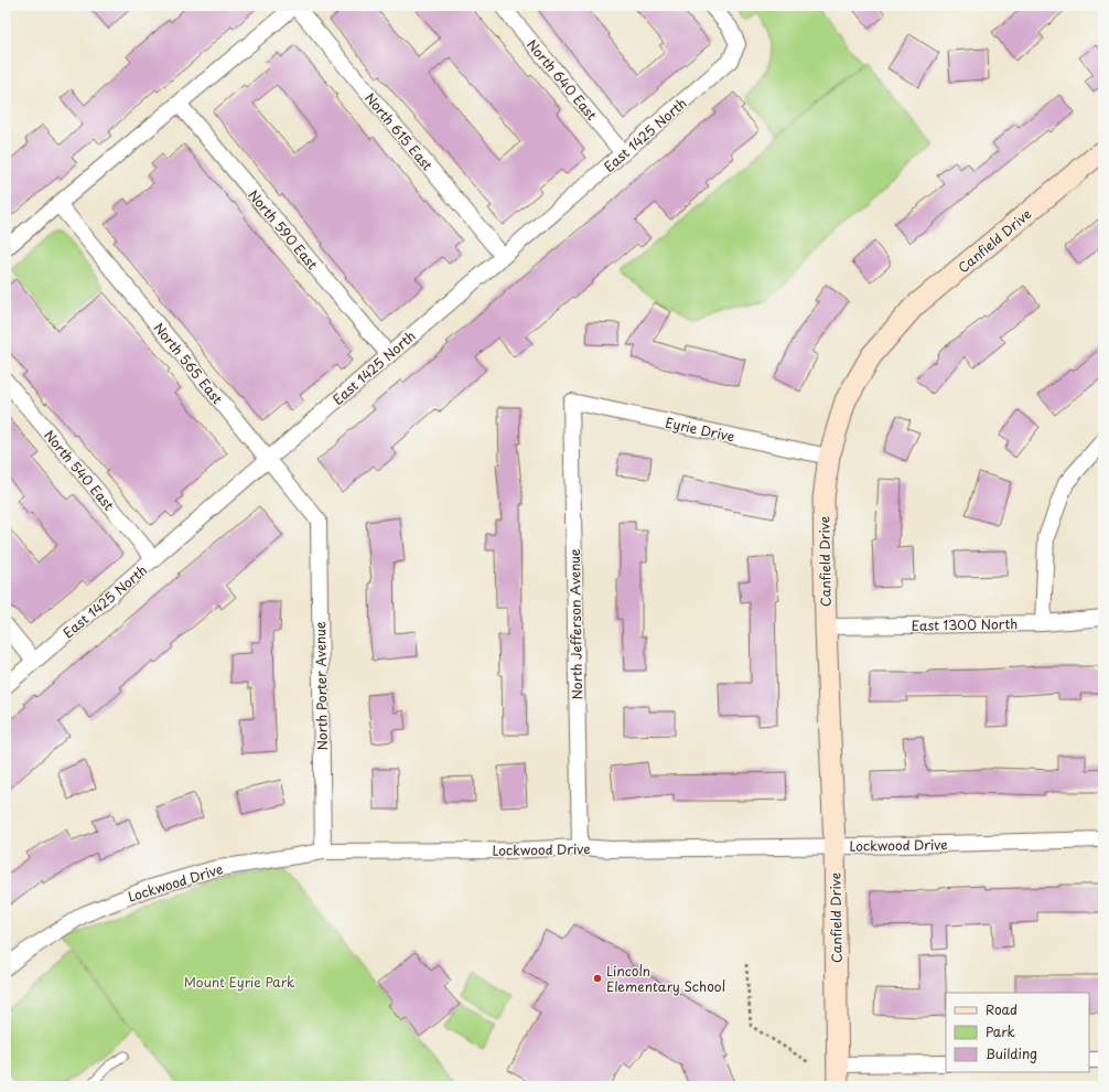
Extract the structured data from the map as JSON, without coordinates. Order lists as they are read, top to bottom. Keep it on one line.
{"streets":{"street":["North 640 East","North 615 East","East 1425 North","North 590 East","Canfield Drive","North 565 East","Eyrie Drive","North 540 East","North Jefferson Avenue","East 1300 North","North Porter Avenue","Lockwood Drive"]},"crossings":[["North 640 East","East 1425 North"],["North 615 East","East 1425 North"],["East 1425 North","North 590 East"],["East 1425 North","North 565 East"],["East 1425 North","North 540 East"],["Canfield Drive","Eyrie Drive"],["Canfield Drive","East 1300 North"],["Canfield Drive","Lockwood Drive"],["North 565 East","North Porter Avenue"],["Eyrie Drive","North Jefferson Avenue"],["North Jefferson Avenue","Lockwood Drive"],["North Porter Avenue","Lockwood Drive"]],"parks":["Mount Eyrie Park"],"places":["Lincoln Elementary School"],"legend":["Road","Park","Building"]}
